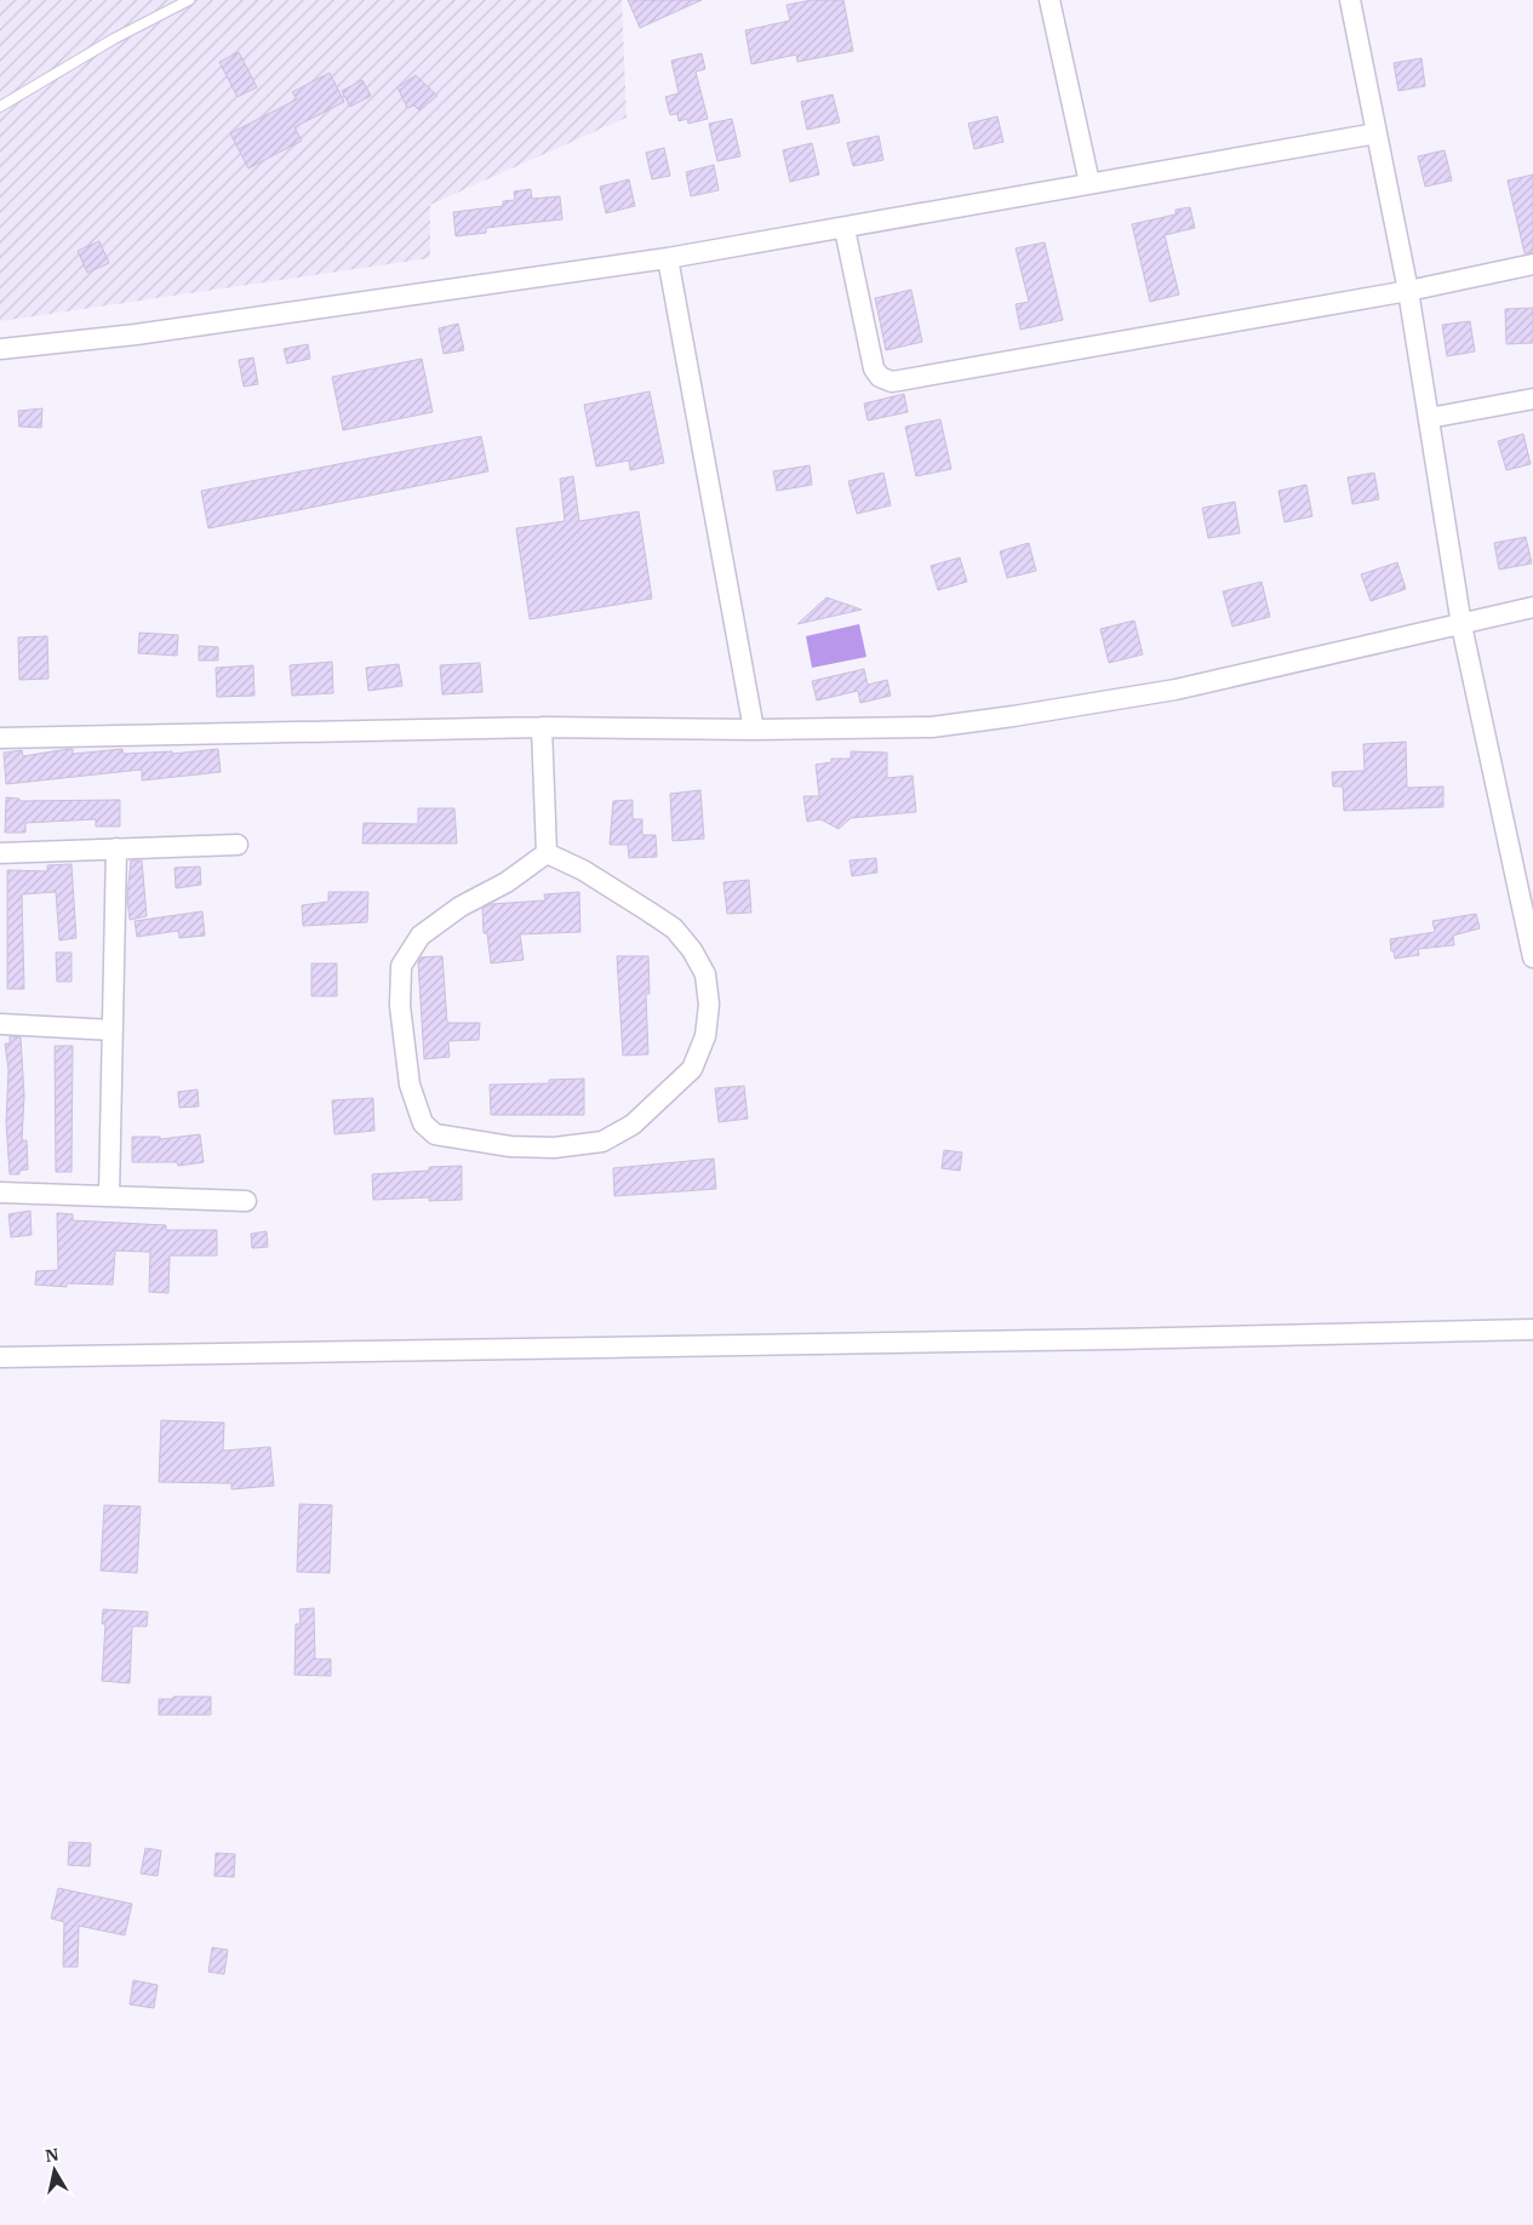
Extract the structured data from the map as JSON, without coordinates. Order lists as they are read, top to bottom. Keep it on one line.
{"north":"top"}
